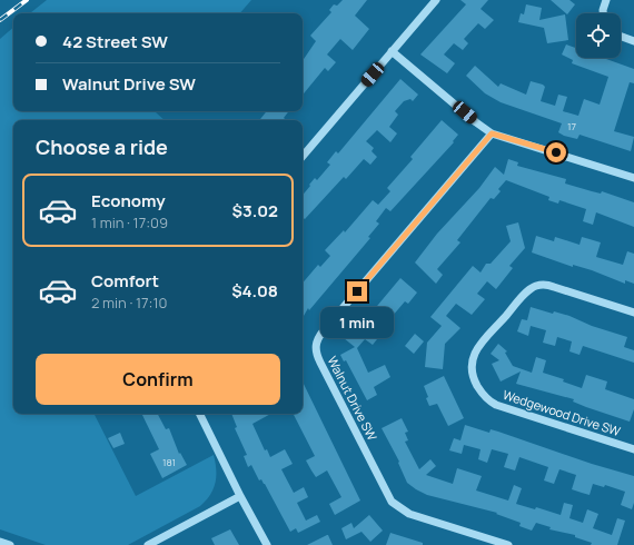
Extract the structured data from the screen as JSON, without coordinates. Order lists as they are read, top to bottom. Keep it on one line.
{"streets":{"street":["Walnut Drive SW","Wedgewood Drive SW"]},"house_numbers":["17","181"],"page":{"banner":["42 Street SW","Walnut Drive SW"],"heading":"Choose a ride","list":[{"name":"Economy","note":"1 min · 17:09","value":"$3.02"},{"name":"Comfort","note":"2 min · 17:10","value":"$4.08"}],"bubble":"1 min","buttons":"Confirm"}}
